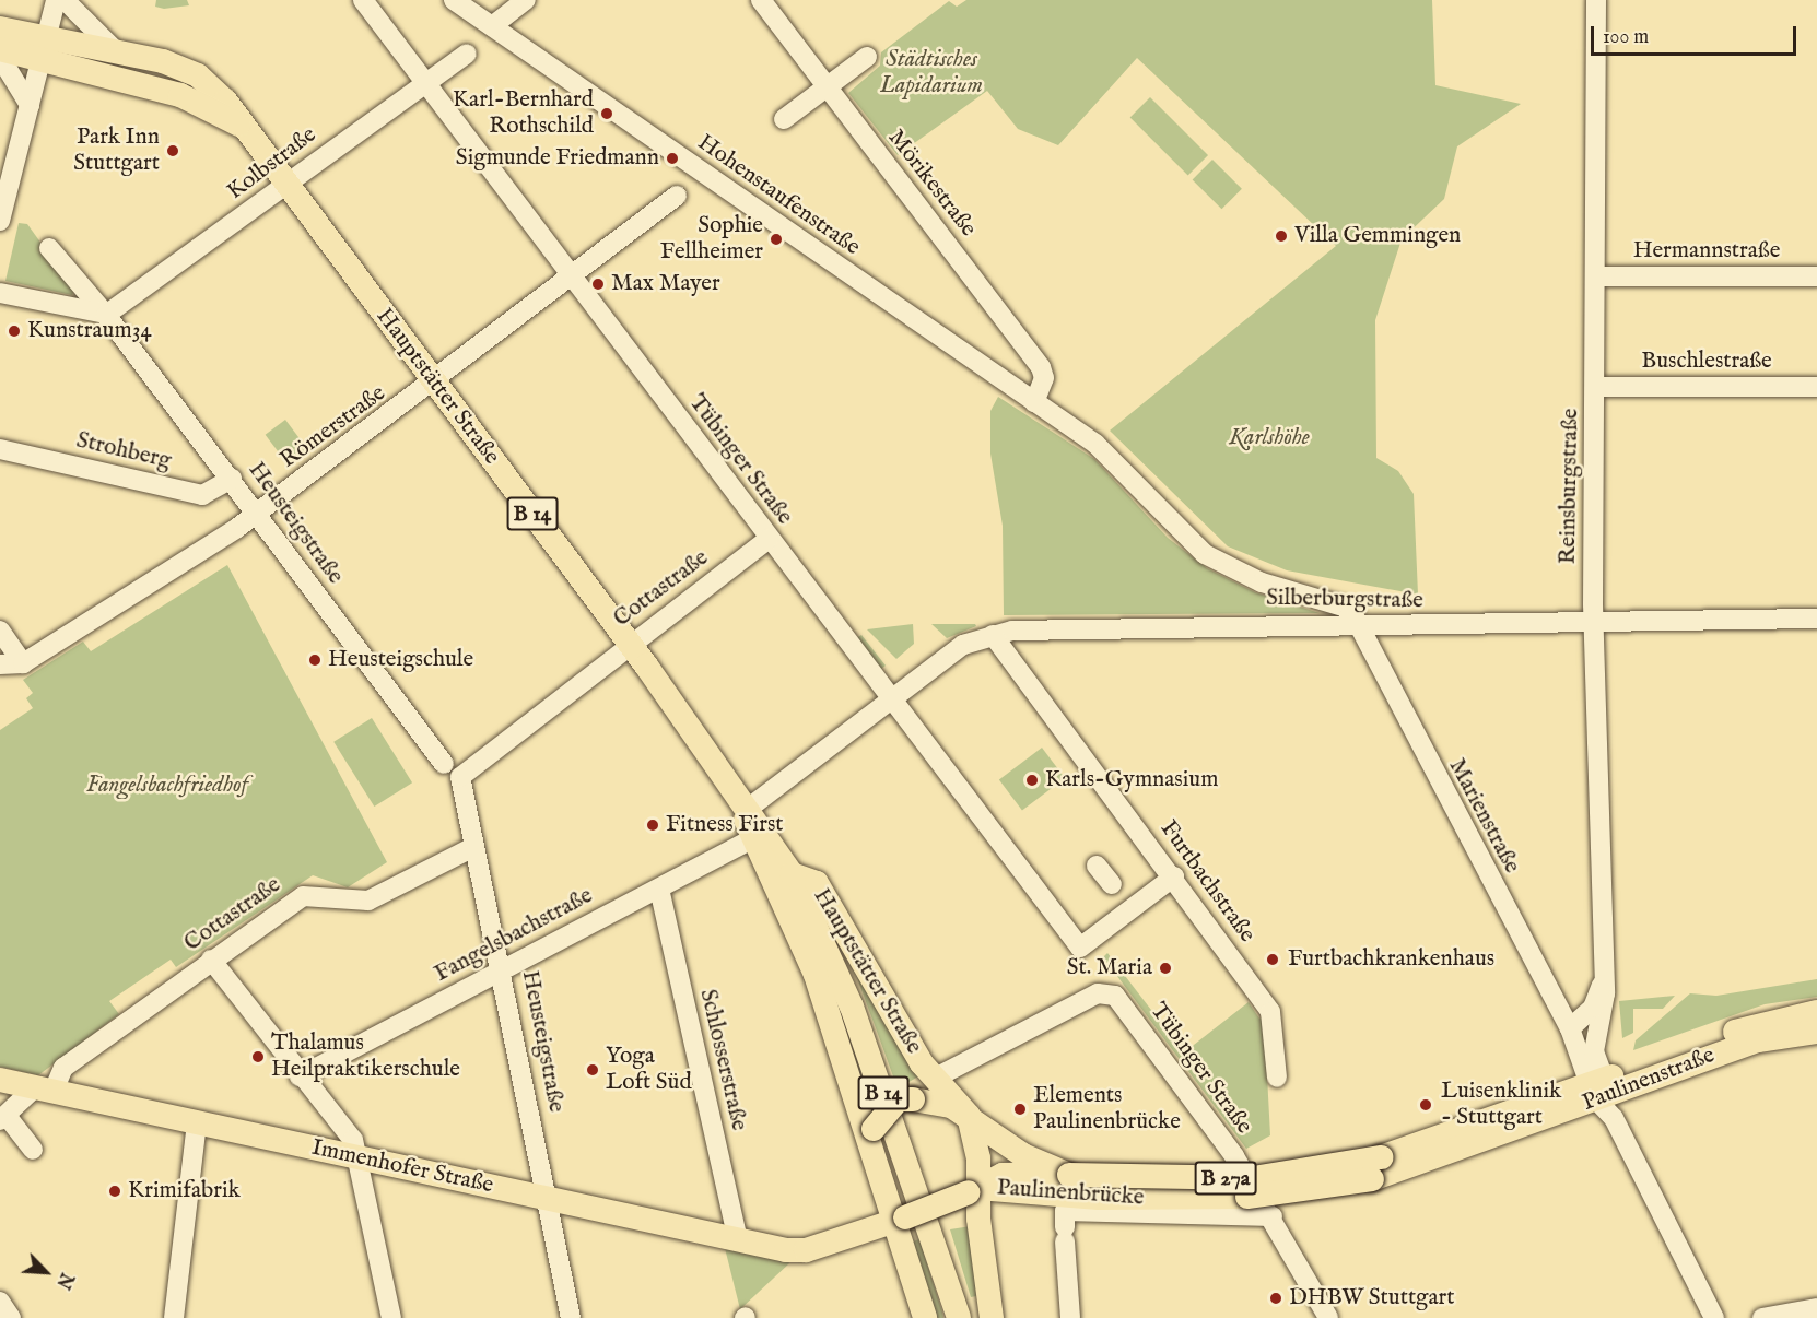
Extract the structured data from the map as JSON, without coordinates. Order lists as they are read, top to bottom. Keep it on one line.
{"streets":{"main road":["Hauptstätter Straße","B 14","Paulinenstraße","Immenhofer Straße","B 27a","Paulinenbrücke"],"street":["Kolbstraße","Mörikestraße","Hohenstaufenstraße","Hermannstraße","Buschlestraße","Römerstraße","Strohberg","Tübinger Straße","Reinsburgstraße","Heusteigstraße","Cottastraße","Silberburgstraße","Marienstraße","Furtbachstraße","Fangelsbachstraße","Schlosserstraße"]},"crossings":[["Kolbstraße","Hauptstätter Straße"],["Kolbstraße","Tübinger Straße"],["Kolbstraße","Heusteigstraße"],["Mörikestraße","Hohenstaufenstraße"],["Hohenstaufenstraße","Silberburgstraße"],["Hohenstaufenstraße","Marienstraße"],["Hermannstraße","Reinsburgstraße"],["Buschlestraße","Reinsburgstraße"],["Hauptstätter Straße","Römerstraße"],["Hauptstätter Straße","B 14"],["Hauptstätter Straße","Cottastraße"],["Hauptstätter Straße","B 27a"],["Römerstraße","Tübinger Straße"],["Römerstraße","Heusteigstraße"],["Strohberg","Heusteigstraße"],["Tübinger Straße","Cottastraße"],["Tübinger Straße","Silberburgstraße"],["Tübinger Straße","Furtbachstraße"],["Reinsburgstraße","Silberburgstraße"],["Reinsburgstraße","Marienstraße"],["Heusteigstraße","Cottastraße"],["Heusteigstraße","Fangelsbachstraße"],["Heusteigstraße","Immenhofer Straße"],["Cottastraße","Immenhofer Straße"],["Silberburgstraße","Marienstraße"],["Silberburgstraße","Furtbachstraße"],["Marienstraße","Paulinenstraße"],["Fangelsbachstraße","Schlosserstraße"],["Schlosserstraße","Immenhofer Straße"],["Paulinenstraße","Paulinenbrücke"],["B 27a","Paulinenbrücke"]],"parks":["Städtisches Lapidarium","Karlshöhe","Fangelsbachfriedhof"],"places":["Karl-Bernhard Rothschild","Park Inn Stuttgart","Sigmunde Friedmann","Villa Gemmingen","Sophie Fellheimer","Max Mayer","Kunstraum34","Heusteigschule","Karls-Gymnasium","Fitness First","Furtbachkrankenhaus","St. Maria","Thalamus Heilpraktikerschule","Yoga Loft Süd","Luisenklinik - Stuttgart","Elements Paulinenbrücke","Krimifabrik","DHBW Stuttgart"],"scale_bar":"100 m","north":"bottom right"}
